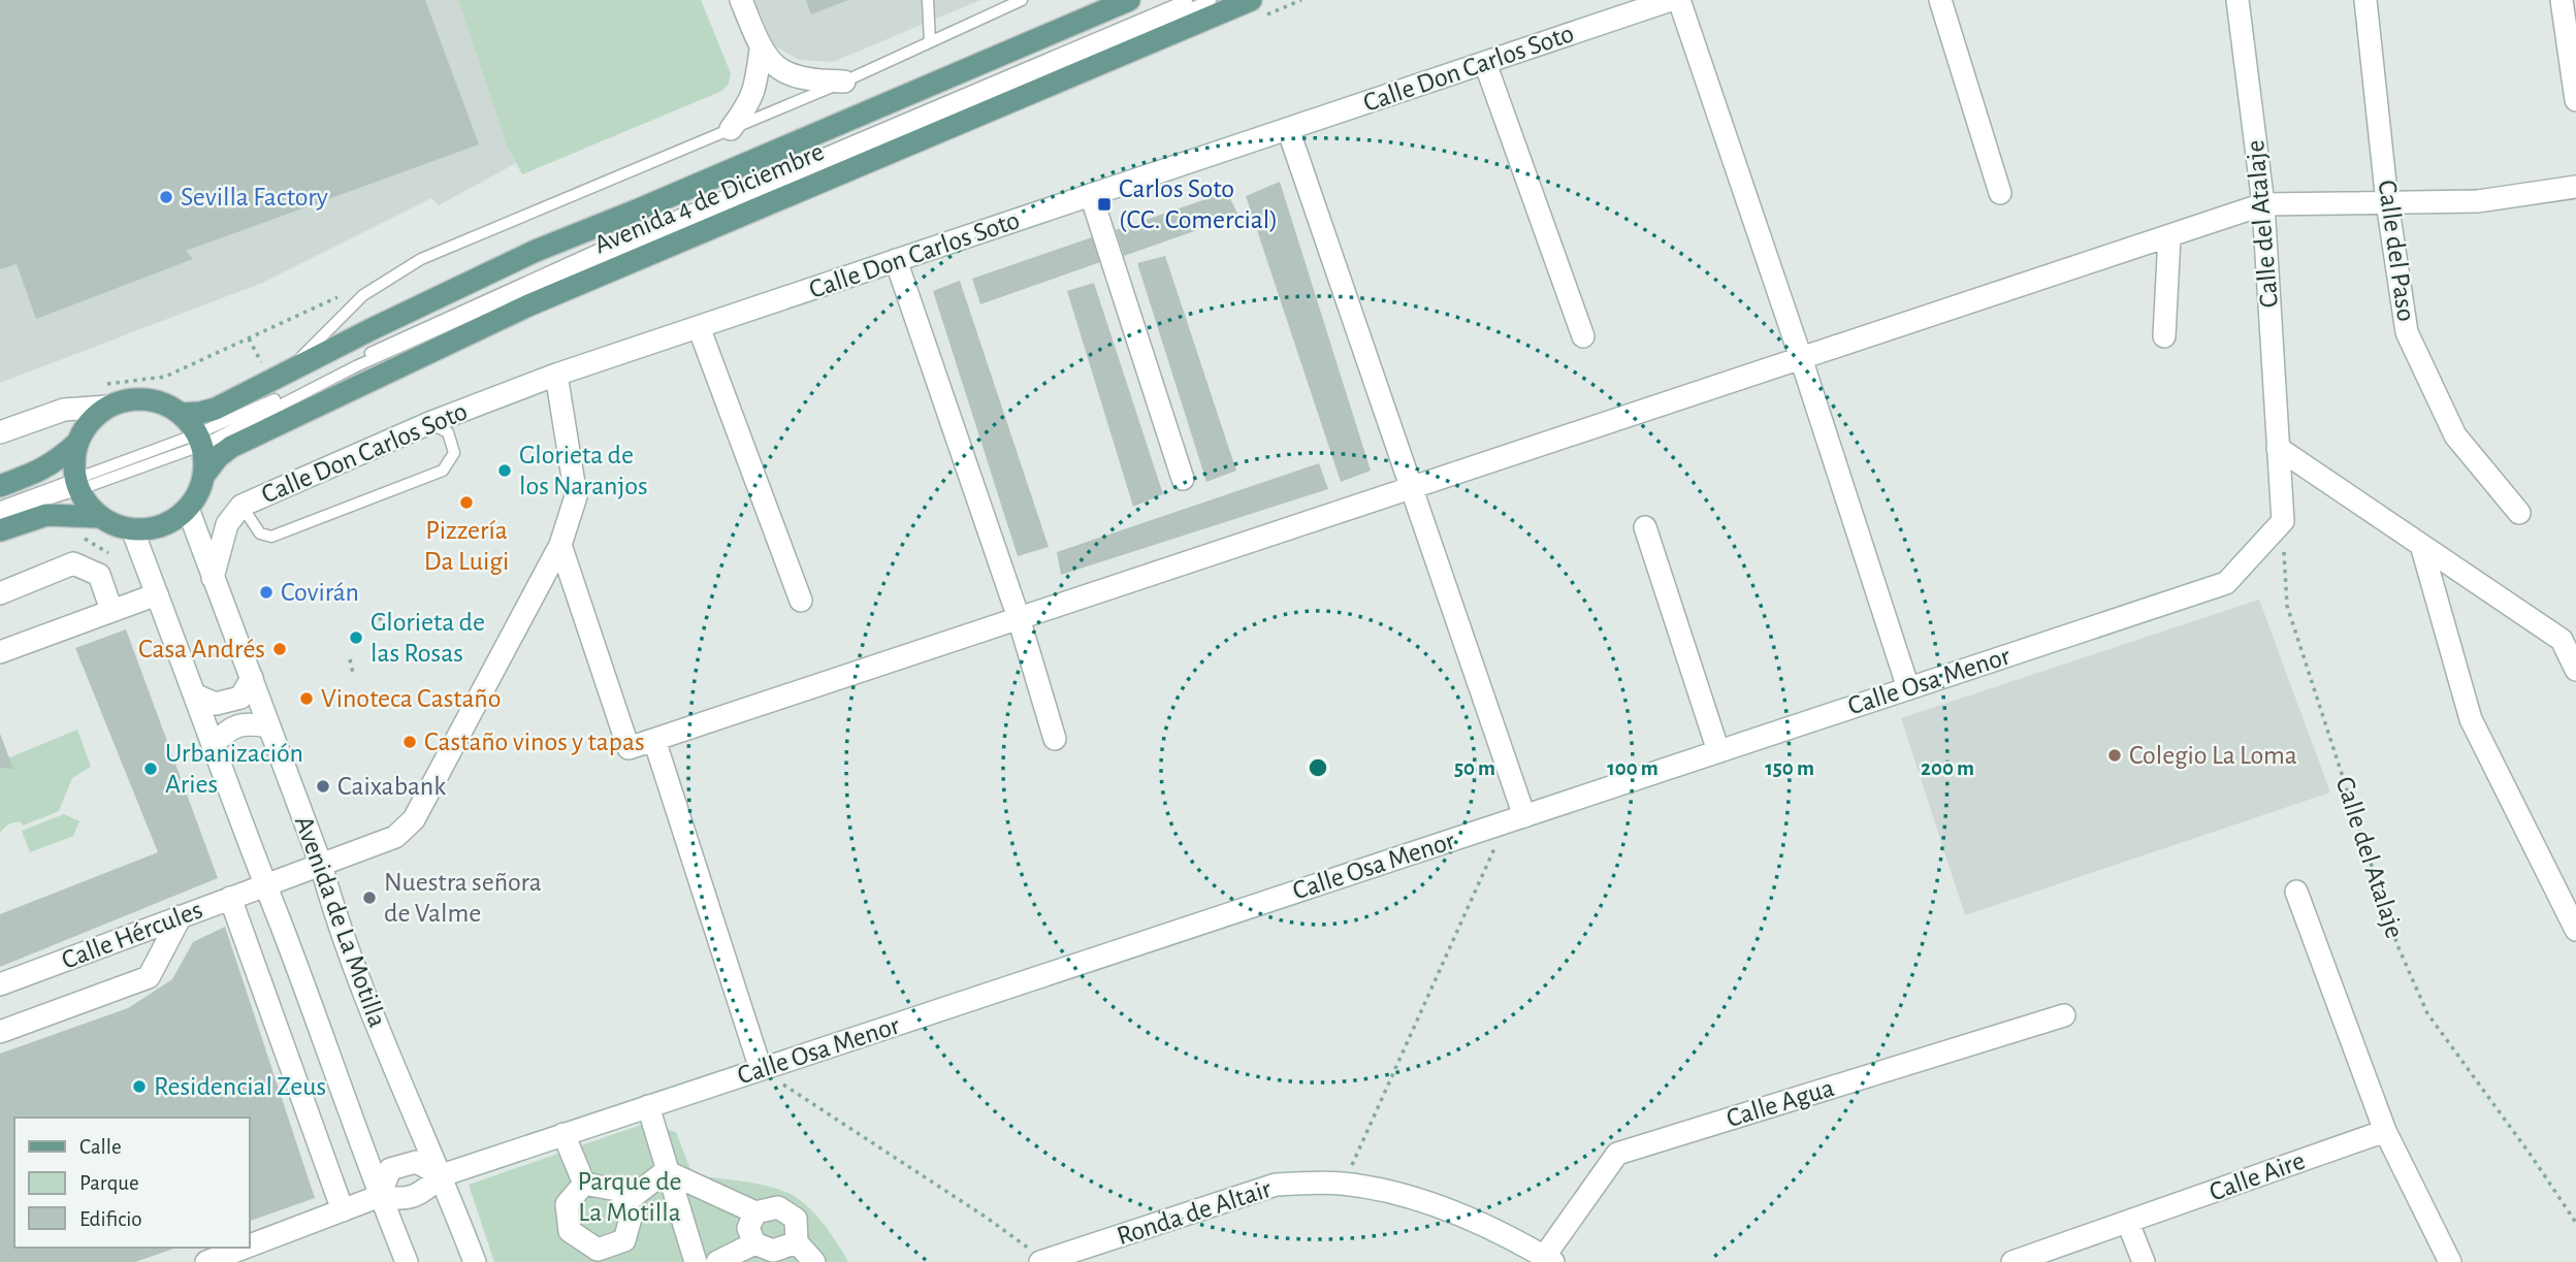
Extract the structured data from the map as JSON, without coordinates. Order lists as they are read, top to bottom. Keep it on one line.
{"streets":{"main road":["Avenida 4 de Diciembre"],"street":["Calle Don Carlos Soto","Calle del Atalaje","Calle del Paso","Calle Osa Menor","Avenida de La Motilla","Calle Hércules","Calle Agua","Calle Aire","Ronda de Altair"]},"crossings":[["Calle Don Carlos Soto","Avenida de La Motilla"],["Calle Don Carlos Soto","Calle Hércules"],["Calle del Atalaje","Calle Osa Menor"],["Calle Osa Menor","Avenida de La Motilla"],["Avenida de La Motilla","Calle Hércules"],["Calle Agua","Ronda de Altair"]],"parks":["Parque de La Motilla"],"places":{"other":["Sevilla Factory","Glorieta de los Naranjos","Pizzería Da Luigi","Covirán","Glorieta de las Rosas","Casa Andrés","Vinoteca Castaño","Castaño vinos y tapas","Colegio La Loma","Urbanización Aries","Caixabank","Nuestra señora de Valme","Residencial Zeus"],"transit":["Carlos Soto (CC. Comercial)"]},"legend":["Calle","Parque","Edificio"],"rings":["50 m","100 m","150 m","200 m"]}
